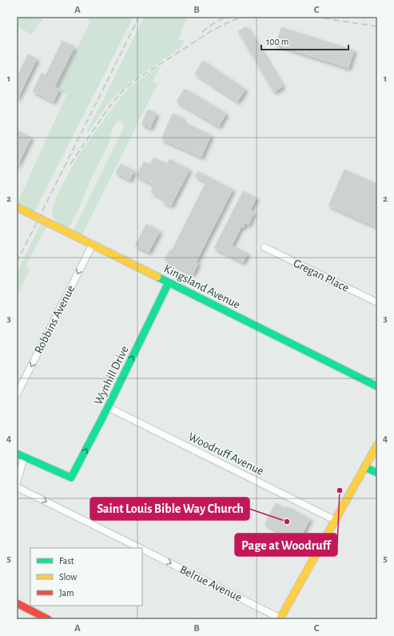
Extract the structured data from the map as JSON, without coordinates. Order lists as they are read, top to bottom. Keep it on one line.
{"streets":{"street":["Gregan Place","Kingsland Avenue","Robbins Avenue","Wynhill Drive","Woodruff Avenue","Belrue Avenue"]},"crossings":[["Kingsland Avenue","Robbins Avenue"],["Kingsland Avenue","Wynhill Drive"],["Wynhill Drive","Woodruff Avenue"]],"one_way":["Robbins Avenue","Wynhill Drive","Belrue Avenue"],"places":["Page at Woodruff","Saint Louis Bible Way Church"],"legend":["Fast","Slow","Jam"],"scale_bar":"100 m","grid":{"columns":["A","B","C"],"rows":["1","2","3","4","5"]}}
